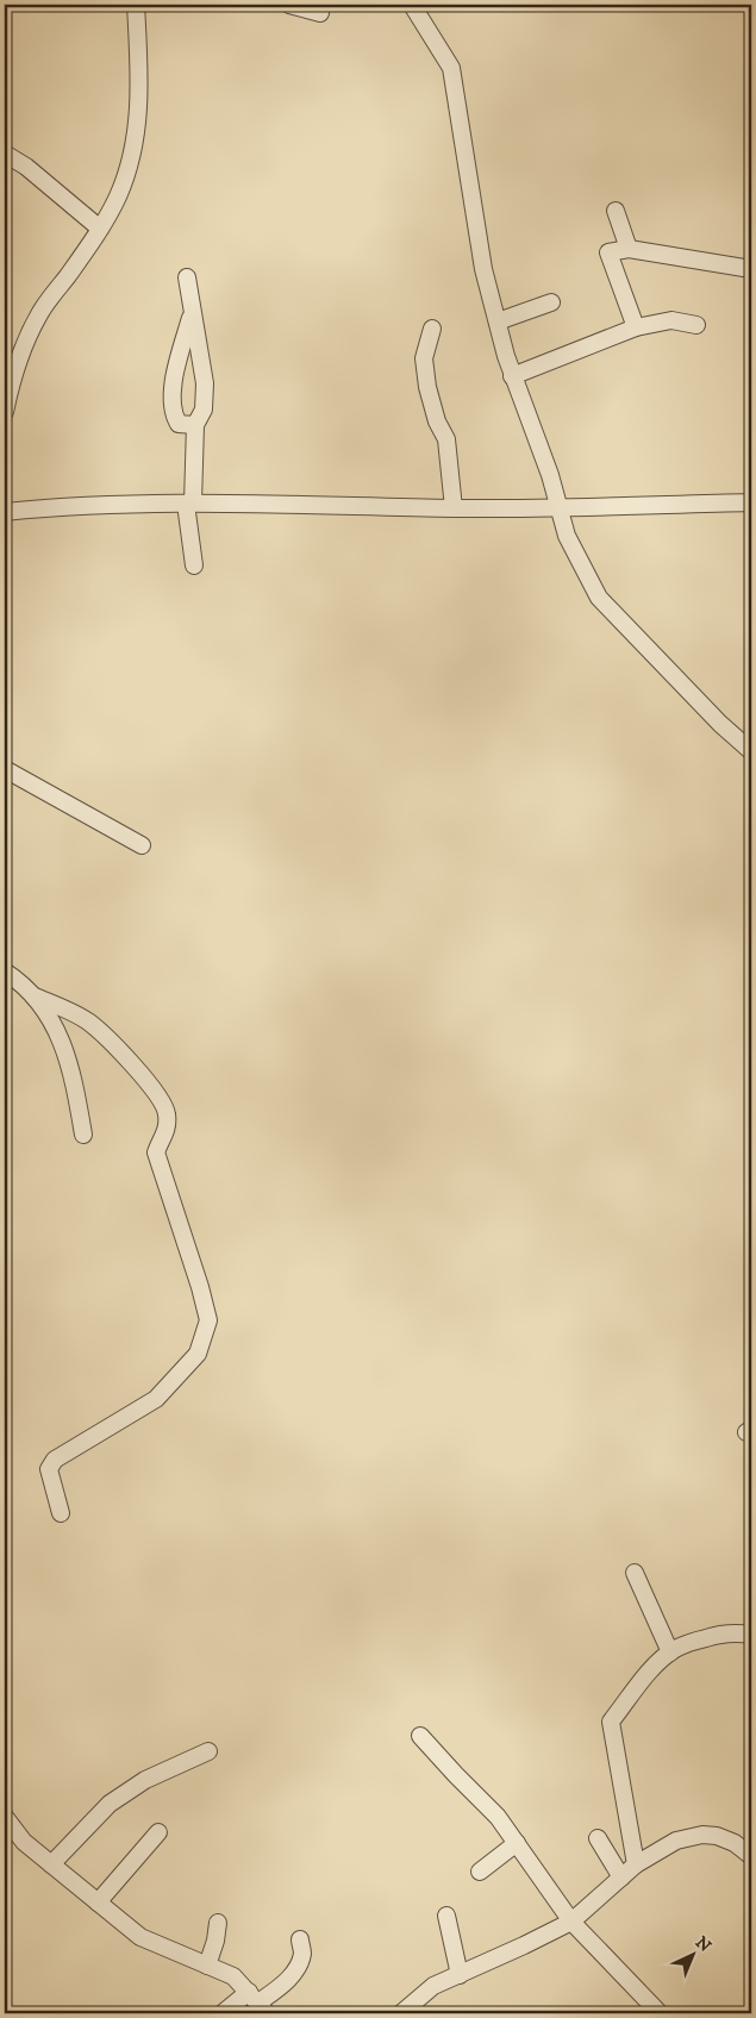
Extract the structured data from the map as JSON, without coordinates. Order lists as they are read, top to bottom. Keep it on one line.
{"north":"top right"}
